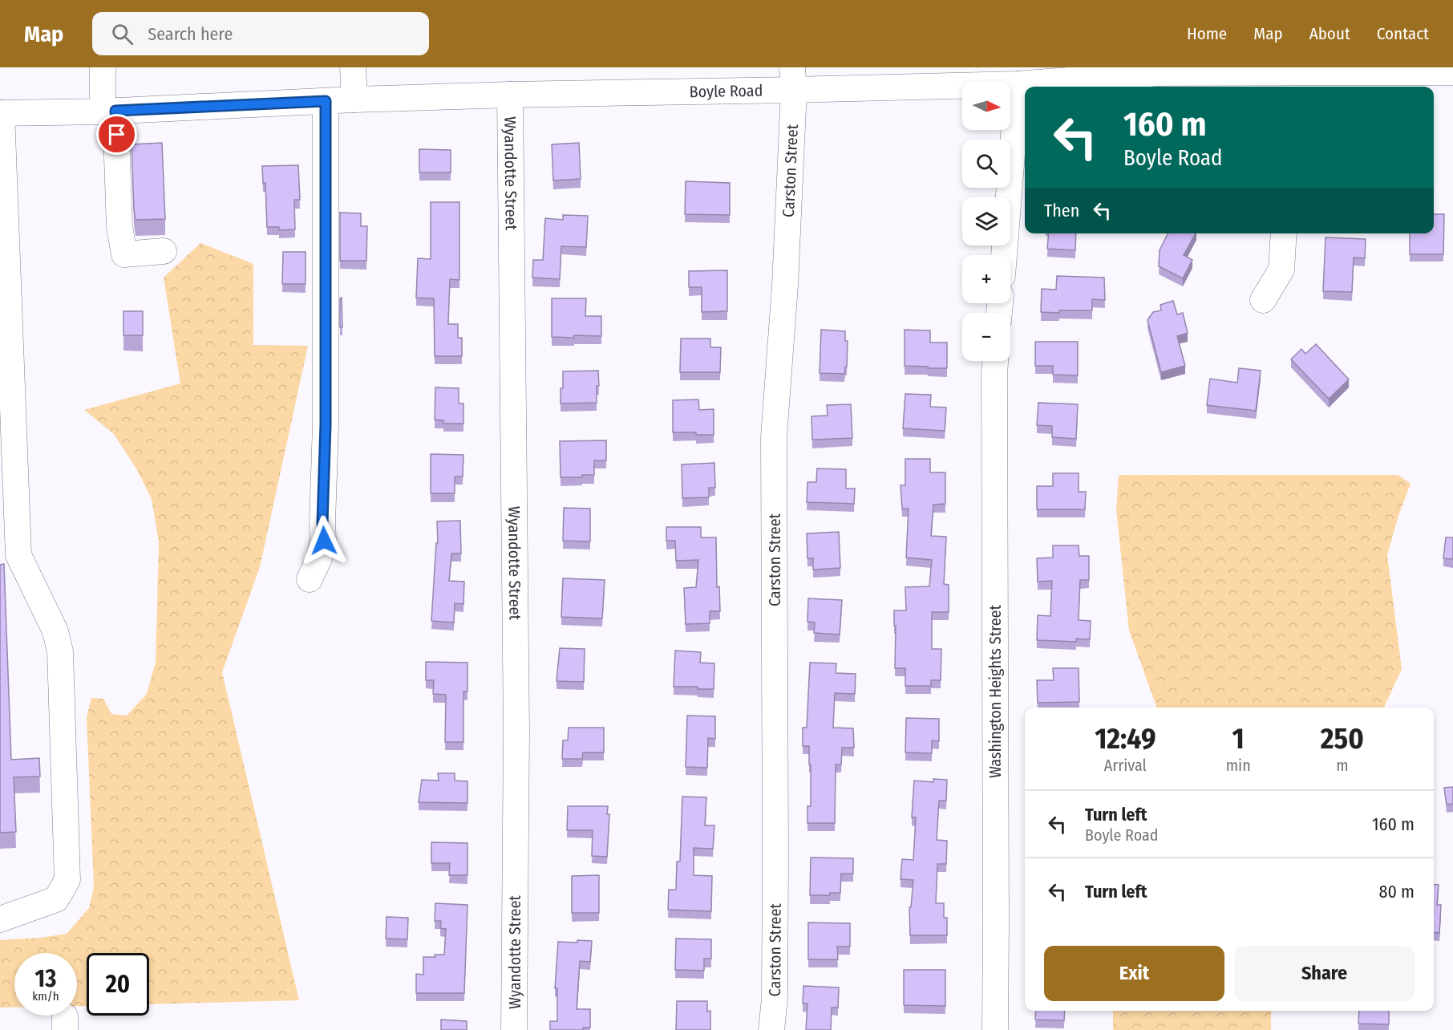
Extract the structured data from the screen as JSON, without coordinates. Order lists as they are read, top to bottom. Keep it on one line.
{"streets":{"street":["Boyle Road","Carston Street","Wyandotte Street","Washington Heights Street"]},"crossings":[["Boyle Road","Carston Street"],["Boyle Road","Wyandotte Street"]],"north":"right","page":{"header":"Map","search":"Search here","nav":["Home","Map","About","Contact"],"map_buttons":["+","−"],"turn":["160 m","Boyle Road"],"then":"Then","eta":["12:49","Arrival","1","min","250","m"],"list":[{"name":"Turn left","note":"Boyle Road","value":"160 m"},{"name":"Turn left","value":"80 m"}],"buttons":["Exit","Share"],"speed":"13 km/h","limit":"20"}}
